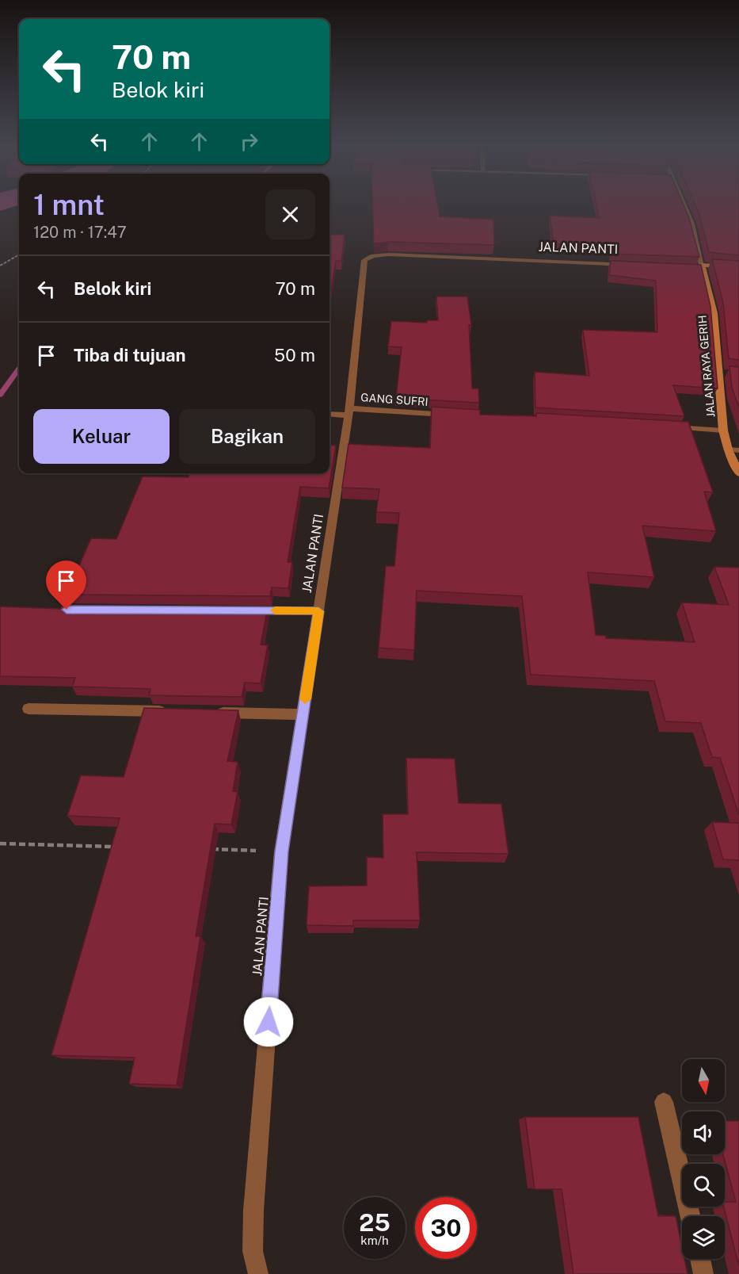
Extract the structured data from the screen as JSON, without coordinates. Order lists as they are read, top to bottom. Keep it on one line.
{"streets":{"street":["JALAN PANTI","JALAN RAYA GERIH","GANG SUFRI"]},"crossings":[["JALAN PANTI","GANG SUFRI"]],"north":"bottom","page":{"turn":["70 m","Belok kiri"],"heading":["1 mnt","120 m · 17:47"],"list":[{"name":"Belok kiri","value":"70 m"},{"name":"Tiba di tujuan","value":"50 m"}],"buttons":["Keluar","Bagikan"],"speed":"25 km/h","limit":"30"}}
